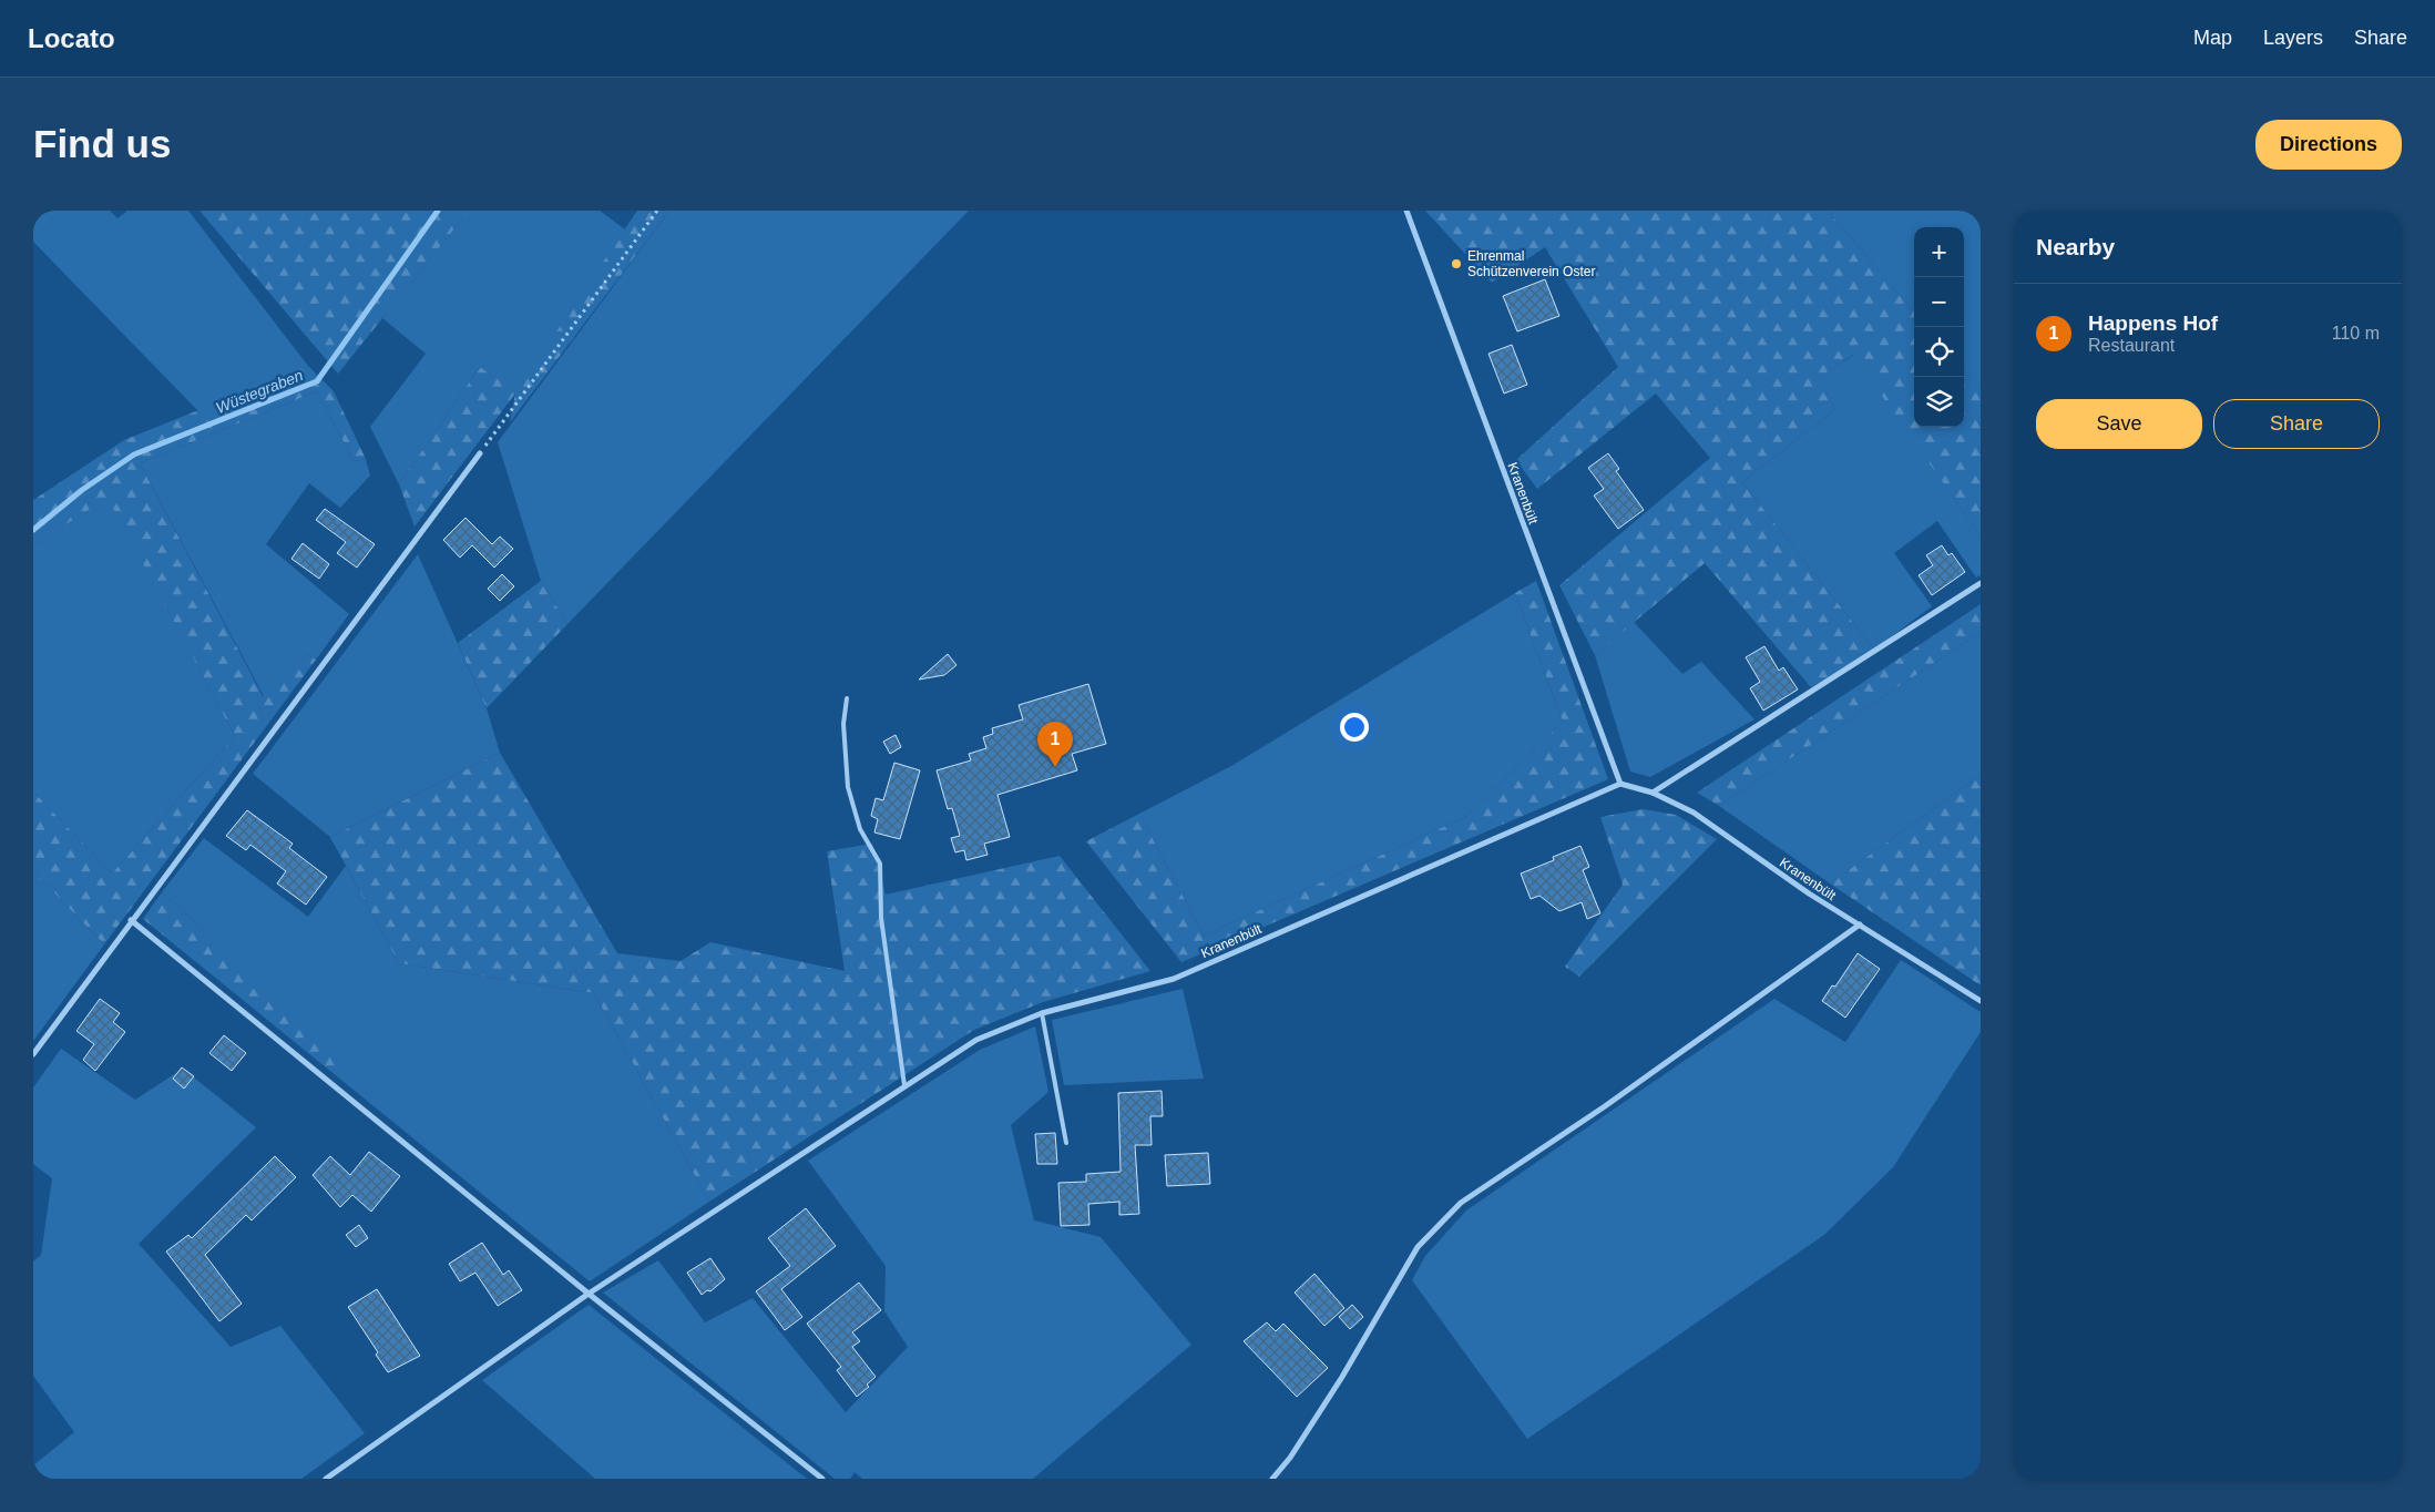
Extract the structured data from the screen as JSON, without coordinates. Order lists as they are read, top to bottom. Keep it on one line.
{"streets":{"street":["Kranenbült"]},"water":["Wüstegraben"],"places":["Ehrenmal Schützenverein Oster"],"page":{"header":"Locato","nav":["Map","Layers","Share"],"buttons":["Directions",["Save","Share"]],"title":"Find us","heading":"Nearby","map_buttons":["+","−"],"list":[{"mark":"1","name":"Happens Hof","note":"Restaurant","value":"110 m"}],"pins":"1"}}
